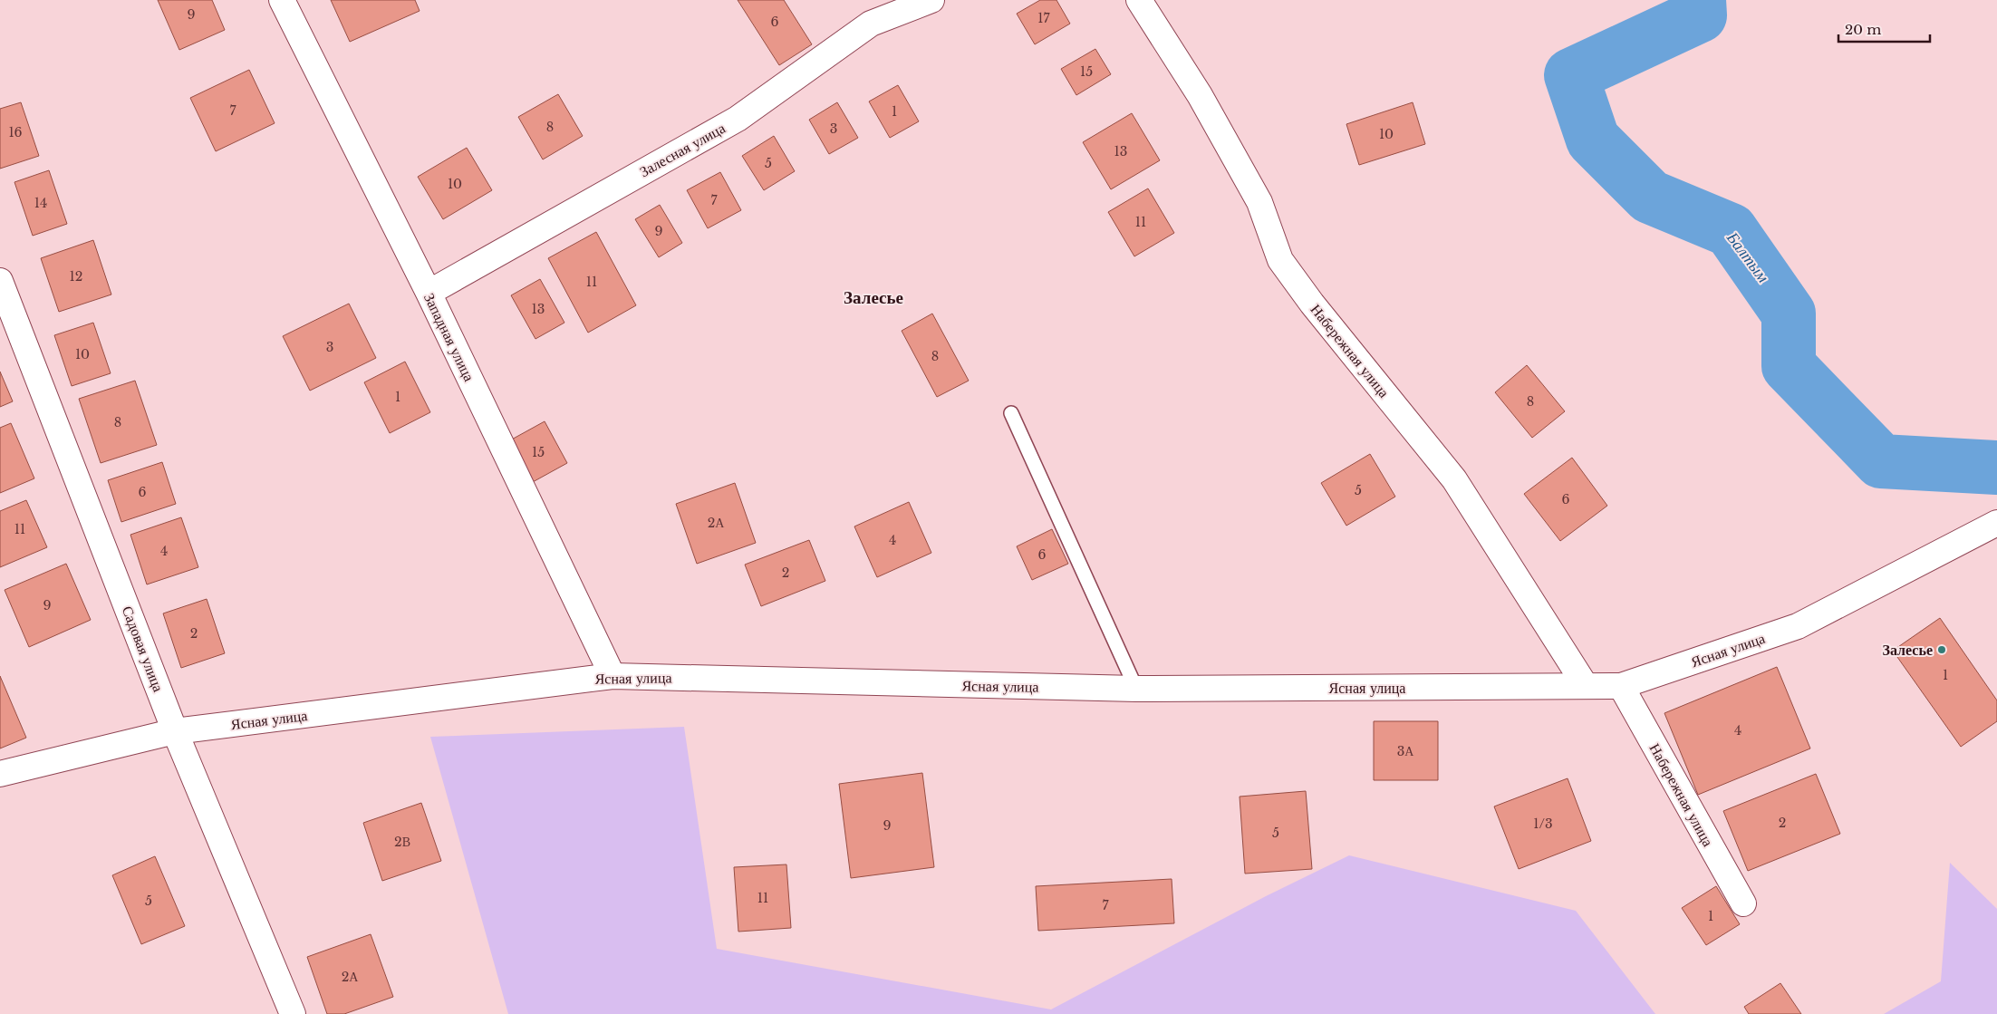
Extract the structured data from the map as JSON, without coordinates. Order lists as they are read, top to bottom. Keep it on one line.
{"streets":{"street":["Залесная улица","Западная улица","Набережная улица","Садовая улица","Ясная улица"]},"crossings":[["Залесная улица","Западная улица"],["Западная улица","Ясная улица"],["Набережная улица","Ясная улица"],["Садовая улица","Ясная улица"]],"districts":["Залесье"],"water":["Балтым"],"places":["Залесье"],"house_numbers":["9","17","6","15","7","1","8","3","16","10","13","5","10","7","14","11","9","12","11","13","3","10","8","1","8","8","15","5","6","6","2А","11","4","4","6","2","9","2","1","4","3А","2","1/3","9","5","2В","11","5","7","1","2А"],"scale_bar":"20 m"}
